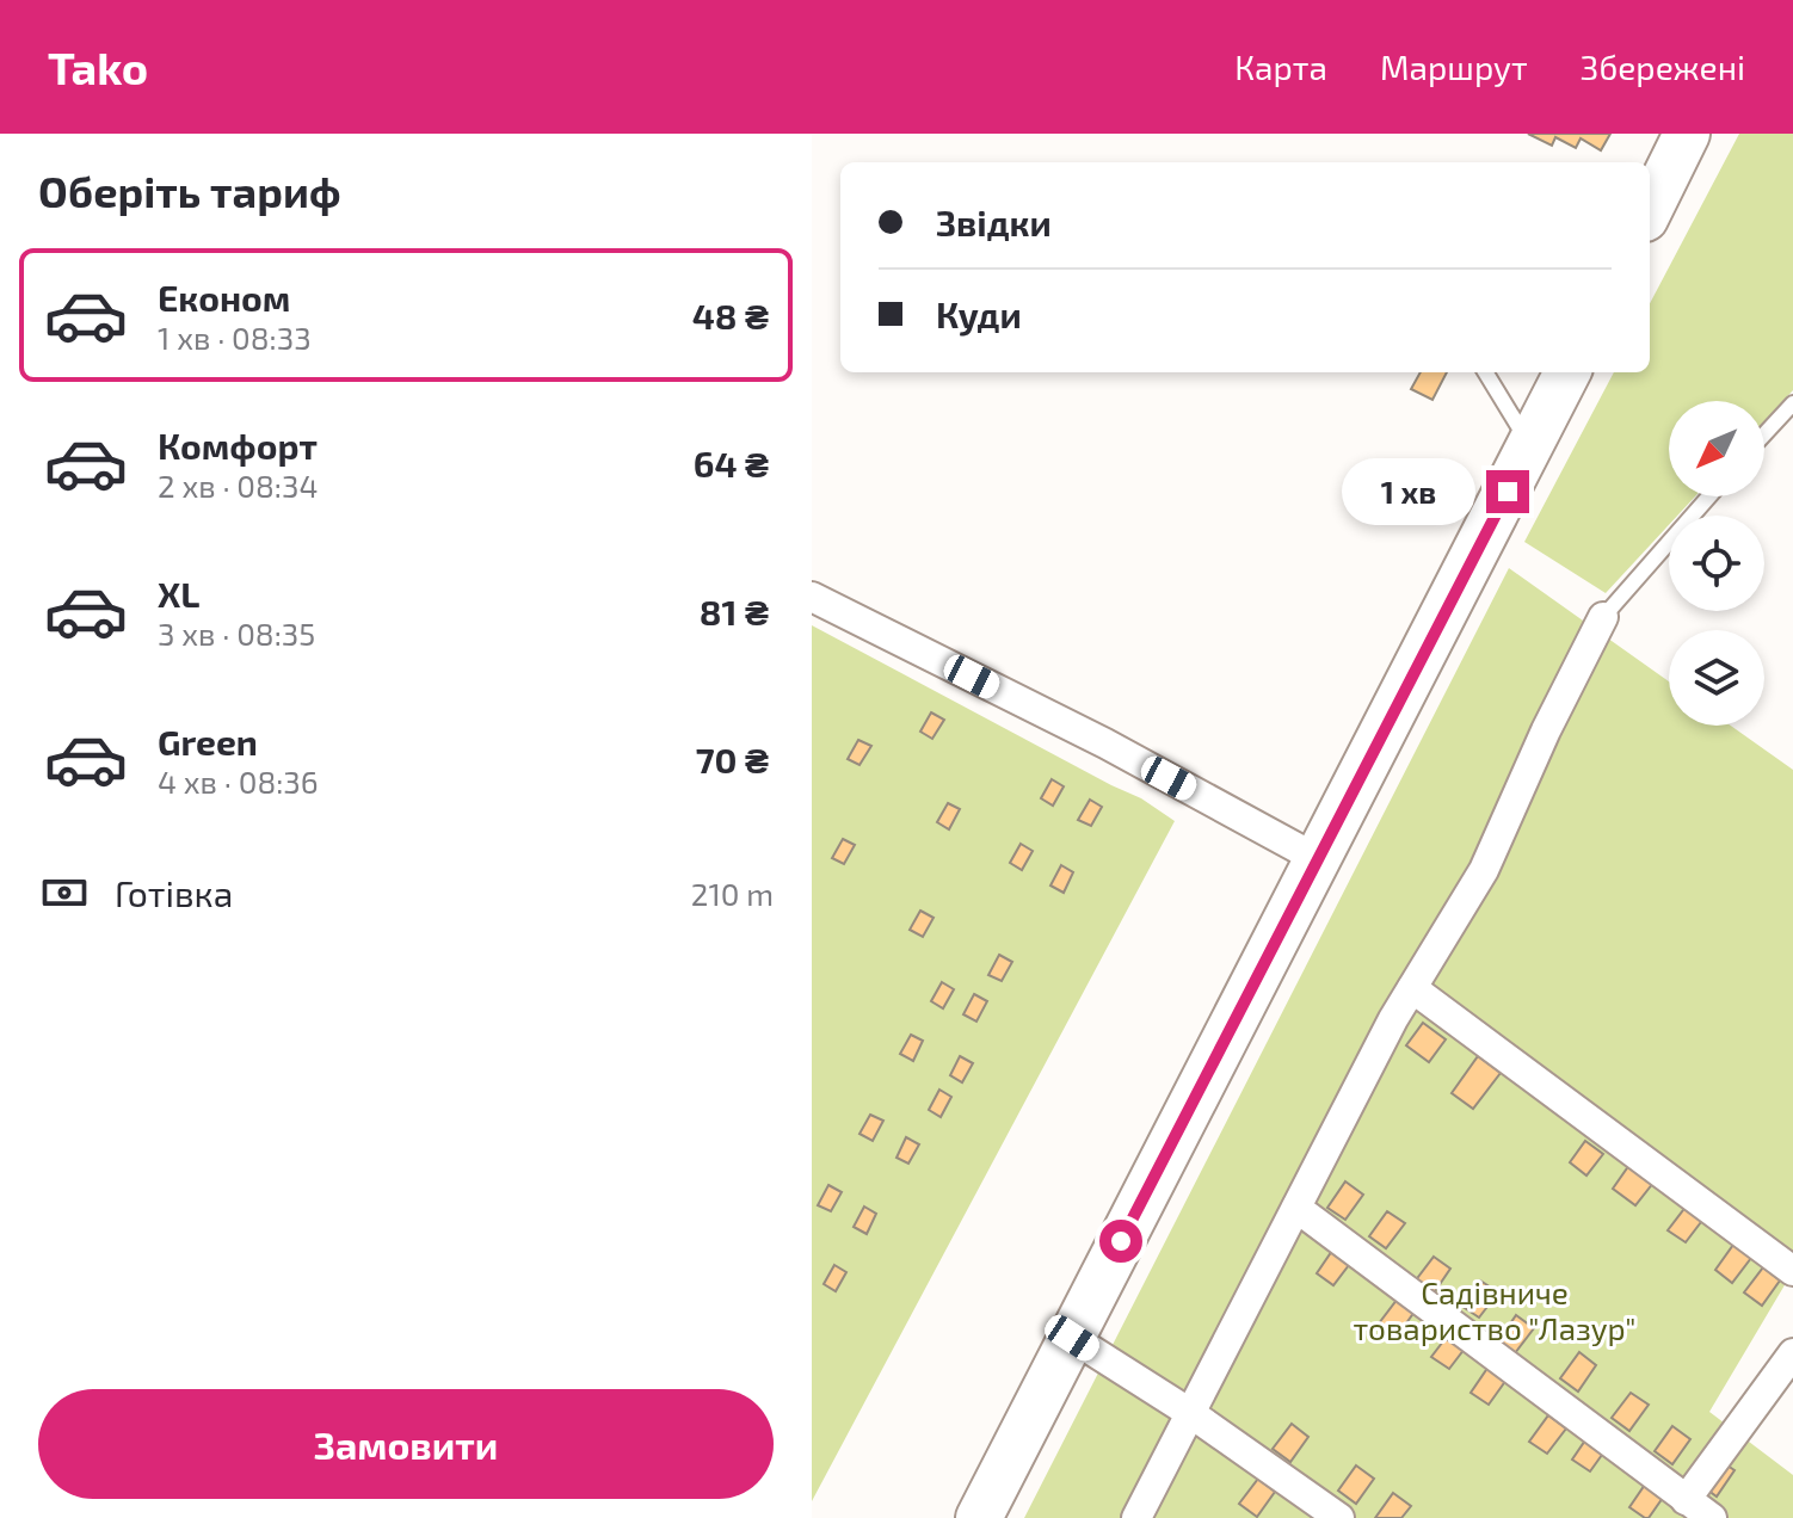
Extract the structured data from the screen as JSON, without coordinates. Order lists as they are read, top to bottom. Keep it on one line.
{"parks":["Садівниче товариство \"Лазур\""],"north":"bottom left","page":{"header":"Tako","nav":["Карта","Маршрут","Збережені"],"heading":"Оберіть тариф","banner":["Звідки","Куди"],"list":[{"name":"Економ","note":"1 хв · 08:33","value":"48 ₴"},{"name":"Комфорт","note":"2 хв · 08:34","value":"64 ₴"},{"name":"XL","note":"3 хв · 08:35","value":"81 ₴"},{"name":"Green","note":"4 хв · 08:36","value":"70 ₴"}],"bubble":"1 хв","pay":["Готівка","210 m"],"buttons":"Замовити"}}
